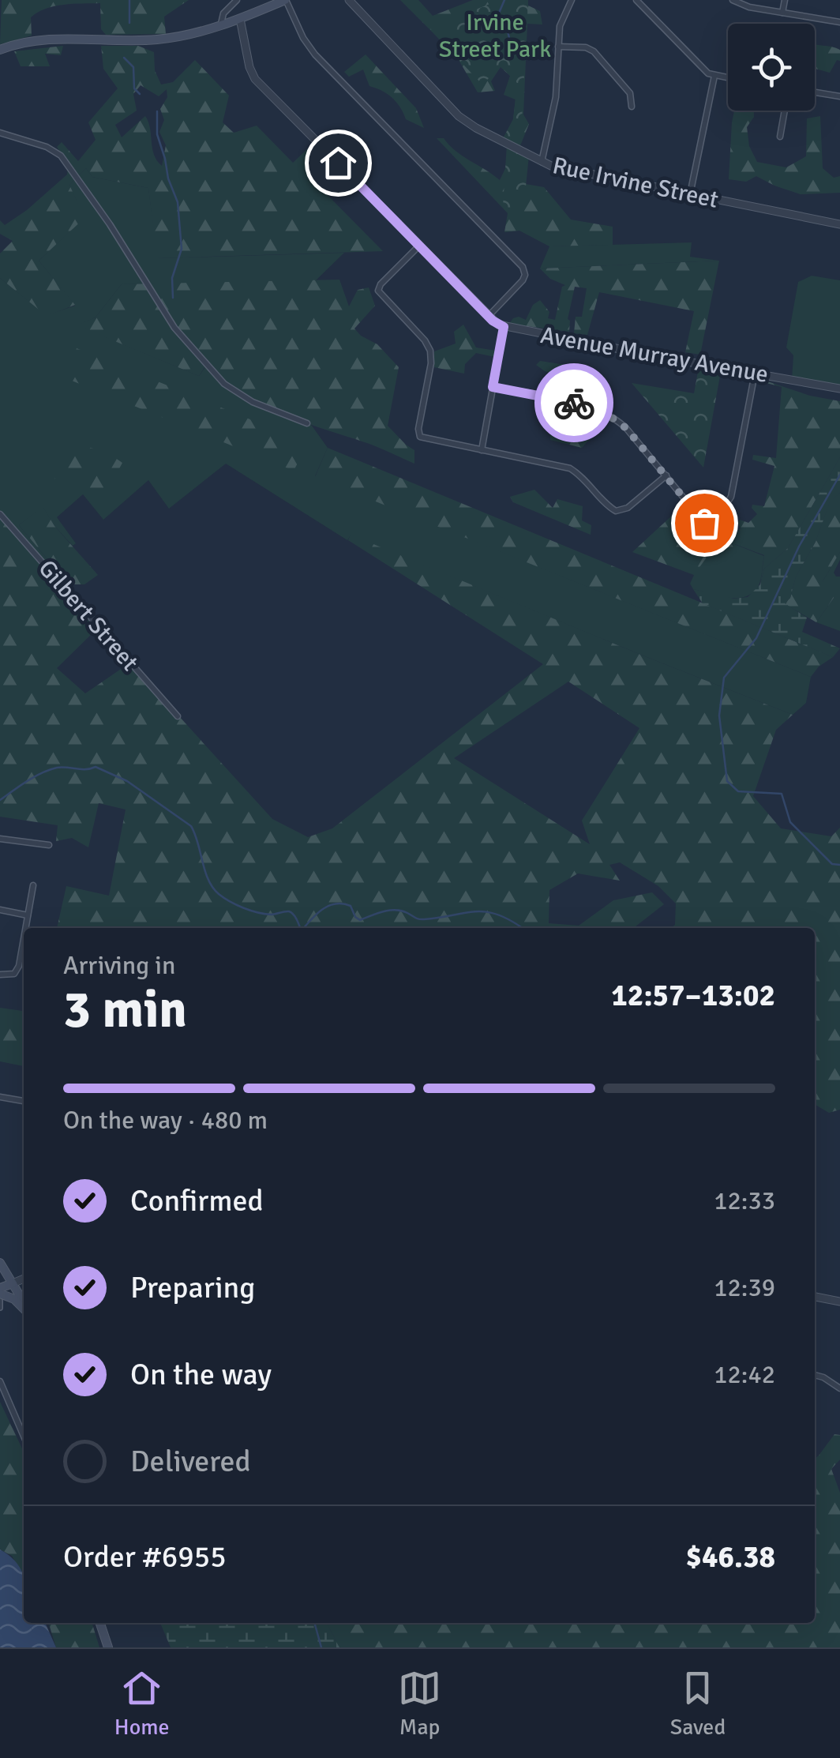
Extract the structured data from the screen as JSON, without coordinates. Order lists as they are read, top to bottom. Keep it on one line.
{"streets":{"street":["Rue Irvine Street","Avenue Murray Avenue","Gilbert Street"]},"parks":["Irvine Street Park"],"page":{"heading":["3 min","Arriving in","12:57–13:02"],"panel":["Order #6955","$46.38"],"bar":"On the way · 480 m","list":[["Confirmed","12:33"],["Preparing","12:39"],["On the way","12:42"],"Delivered"],"tabs":["Home","Map","Saved"]}}
